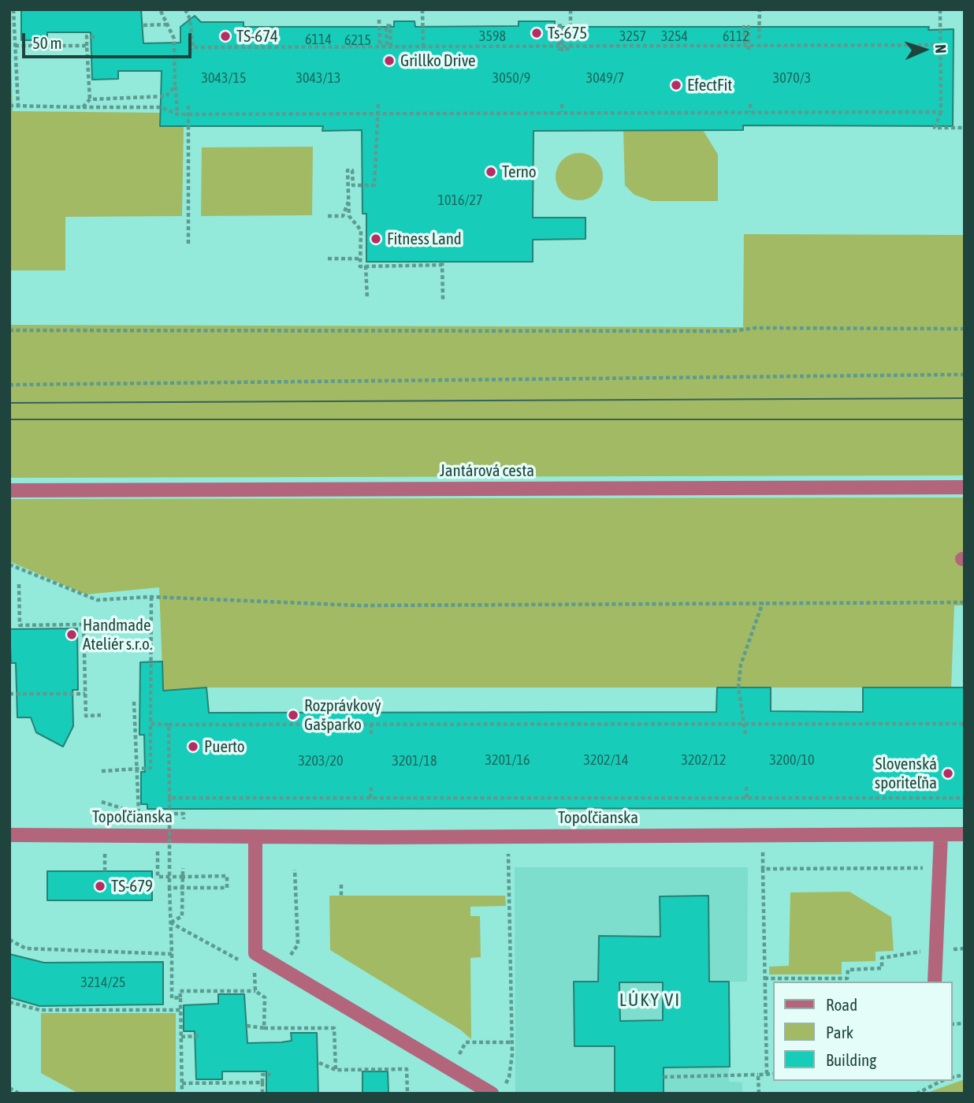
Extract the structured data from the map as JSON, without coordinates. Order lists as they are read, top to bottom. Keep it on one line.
{"streets":{"street":["Jantárová cesta","Topoľčianska"]},"districts":["LÚKY VI"],"places":["Ts-675","TS-674","Grillko Drive","EfectFit","Terno","Fitness Land","Handmade Ateliér s.r.o.","Rozprávkový Gašparko","Puerto","Slovenská sporiteľňa","TS-679"],"house_numbers":["3598","3257","3254","6112","6114","6215","3043/15","3043/13","3050/9","3049/7","3070/3","1016/27","3201/16","3202/14","3202/12","3200/10","3203/20","3201/18","3214/25"],"legend":["Road","Park","Building"],"scale_bar":"50 m","north":"right"}
